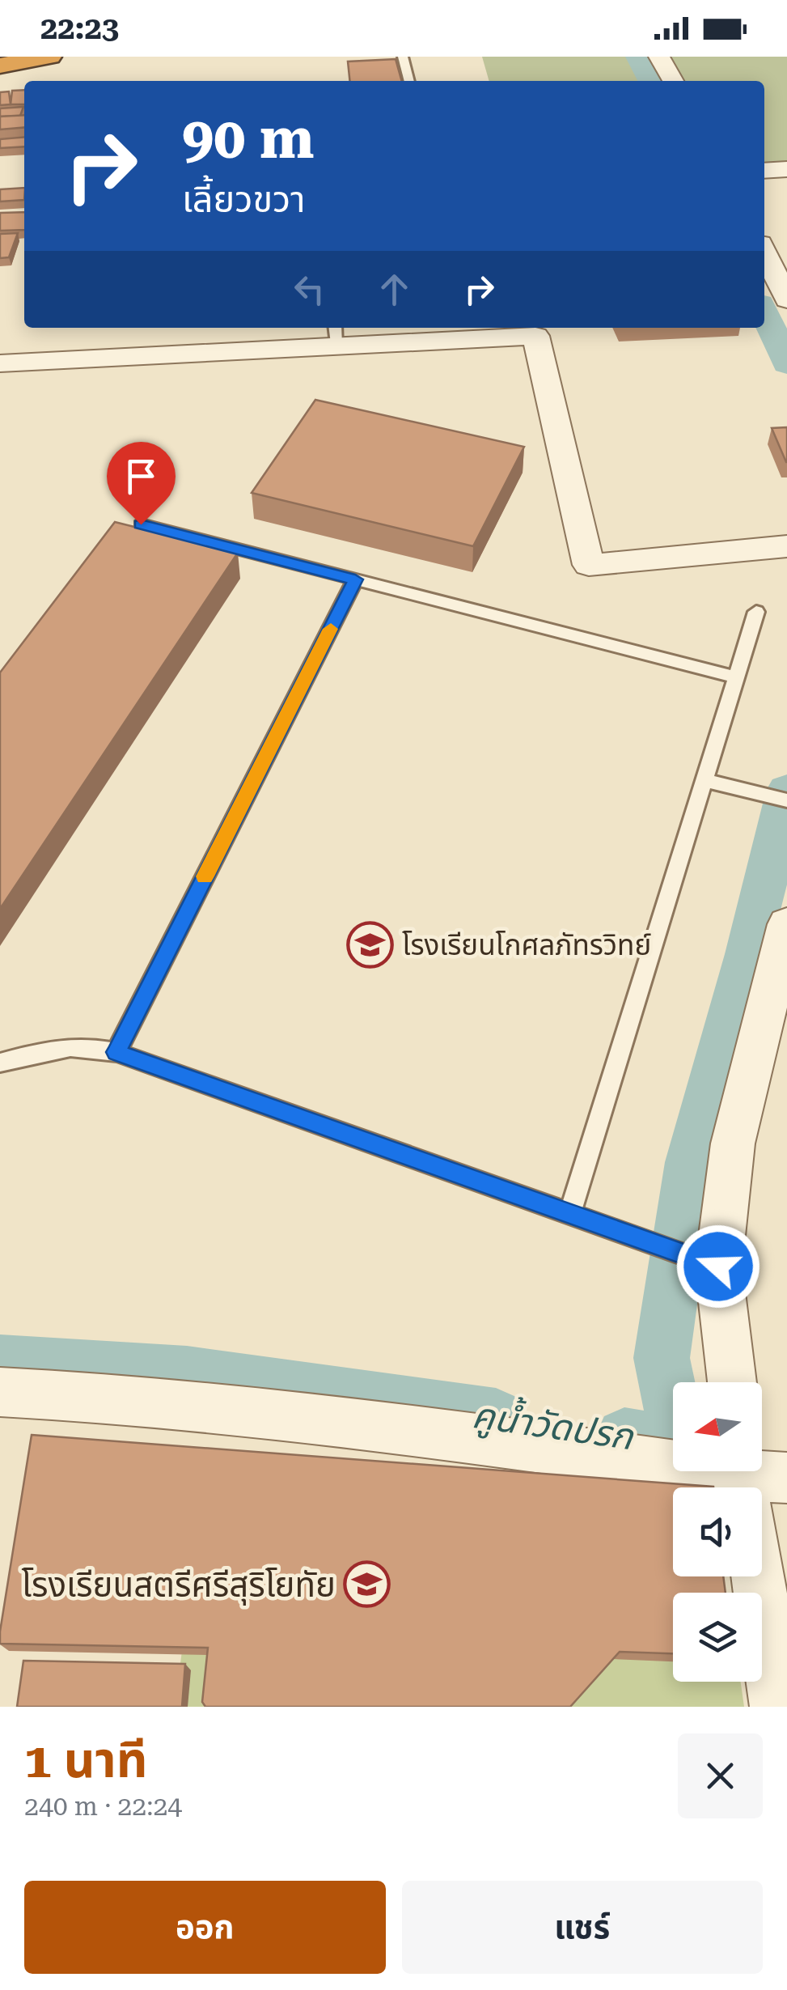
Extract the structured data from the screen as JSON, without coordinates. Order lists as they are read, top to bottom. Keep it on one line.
{"water":["คูน้ำวัดปรก"],"places":{"school or university":["โรงเรียนโกศลภัทรวิทย์","โรงเรียนสตรีศรีสุริโยทัย"]},"north":"left","page":{"status":"22:23","turn":["90 m","เลี้ยวขวา"],"heading":["1 นาที","240 m · 22:24"],"buttons":["ออก","แชร์"]}}
